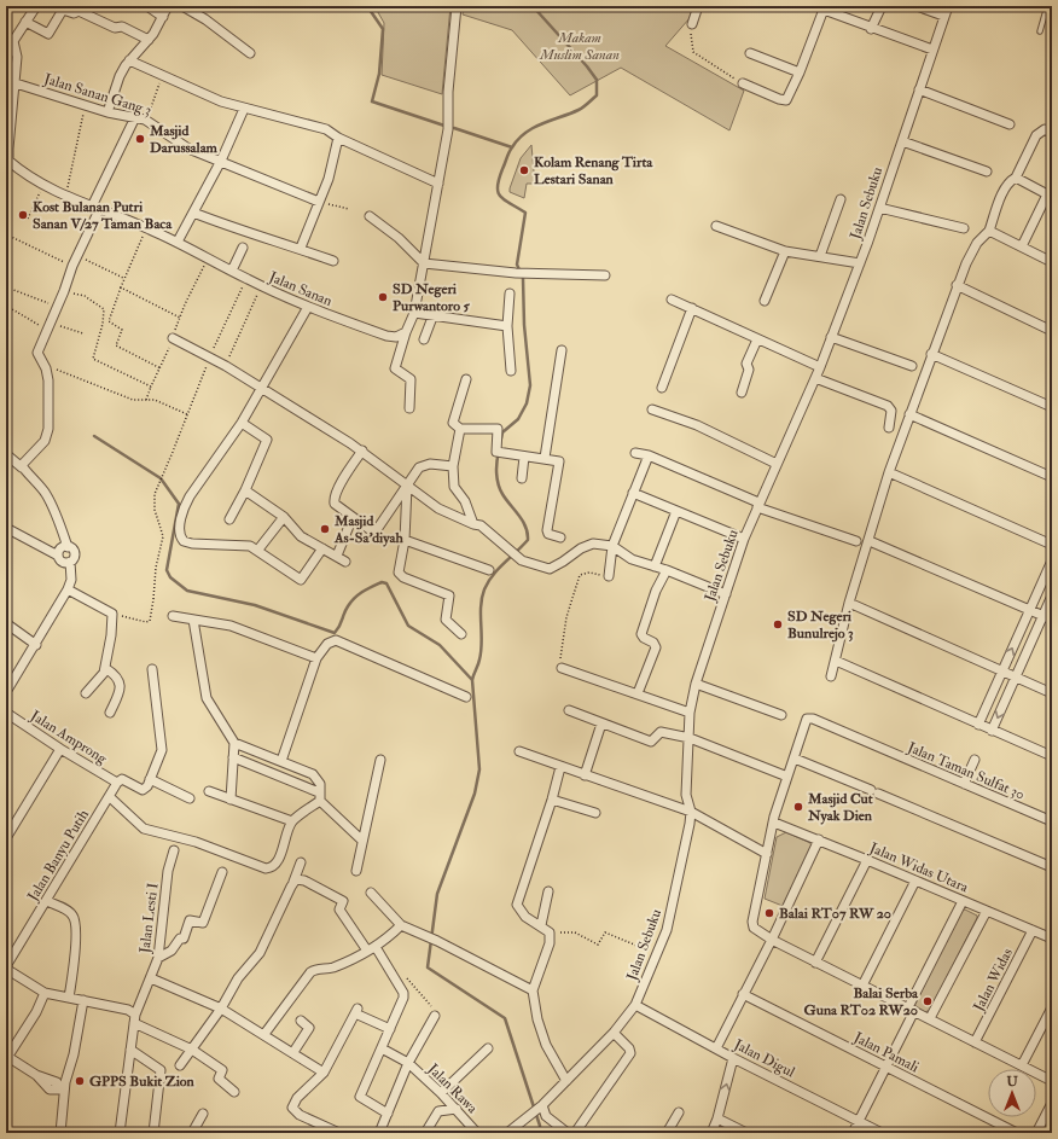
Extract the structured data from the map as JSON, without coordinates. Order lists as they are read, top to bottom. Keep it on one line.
{"streets":{"street":["Jalan Sanan Gang 3","Jalan Sebuku","Jalan Sanan","Jalan Amprong","Jalan Taman Sulfat 30","Jalan Banyu Putih","Jalan Widas Utara","Jalan Lesti I","Jalan Widas","Jalan Pamali","Jalan Digul","Jalan Rawa"]},"crossings":[["Jalan Sanan Gang 3","Jalan Sanan"],["Jalan Sebuku","Jalan Digul"],["Jalan Amprong","Jalan Banyu Putih"],["Jalan Widas Utara","Jalan Widas"]],"parks":["Makam Muslim Sanan"],"places":["Masjid Darussalam","Kolam Renang Tirta Lestari Sanan","Kost Bulanan Putri Sanan V/27 Taman Baca","SD Negeri Purwantoro 5","Masjid As-Sa'diyah","SD Negeri Bunulrejo 3","Masjid Cut Nyak Dien","Balai RT07 RW 20","Balai Serba Guna RT02 RW20","GPPS Bukit Zion"],"north":"top"}
